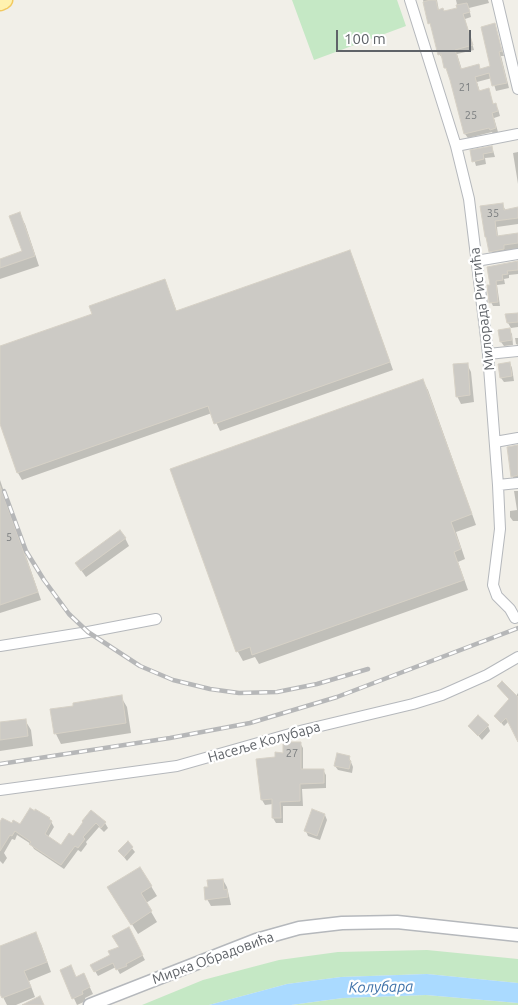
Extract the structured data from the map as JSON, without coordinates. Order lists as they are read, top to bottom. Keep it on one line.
{"streets":{"street":["Милорада Ристића","Насеље Колубара","Мирка Обрадовића"]},"water":["Колубара"],"house_numbers":["21","25","35","5","27"],"scale_bar":"100 m"}
